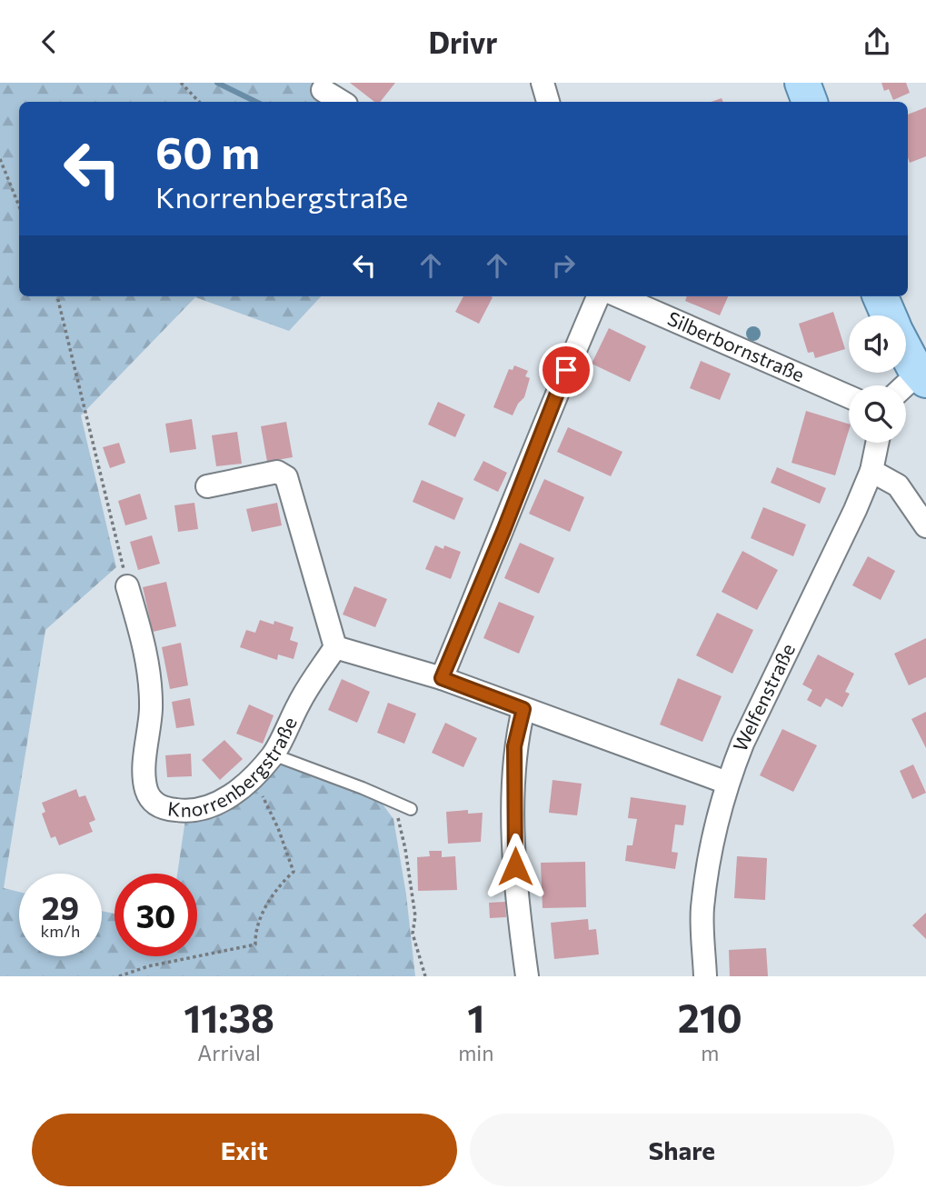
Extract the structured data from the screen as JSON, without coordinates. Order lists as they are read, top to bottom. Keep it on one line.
{"streets":{"street":["Silberbornstraße","Welfenstraße","Knorrenbergstraße"]},"page":{"header":"Drivr","turn":["60 m","Knorrenbergstraße"],"speed":"29 km/h","limit":"30","eta":["11:38","Arrival","1","min","210","m"],"buttons":["Exit","Share"]}}
